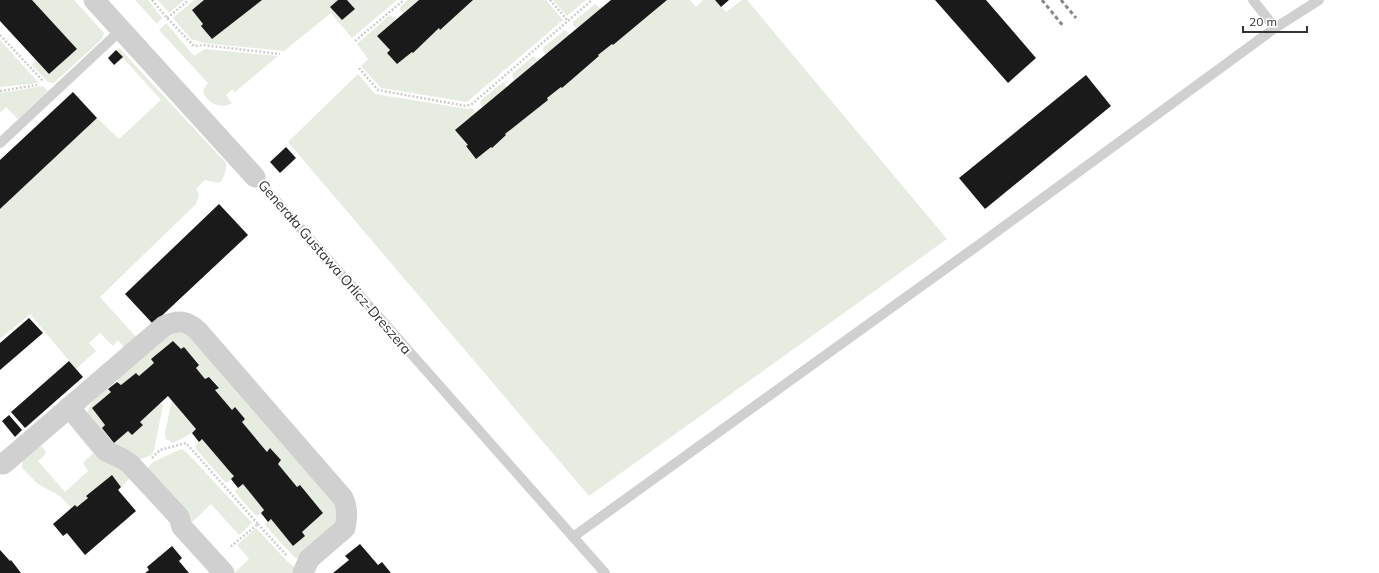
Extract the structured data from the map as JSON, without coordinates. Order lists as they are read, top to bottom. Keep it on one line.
{"streets":{"street":["Generała Gustawa Orlicz-Dreszera"]},"scale_bar":"20 m"}
